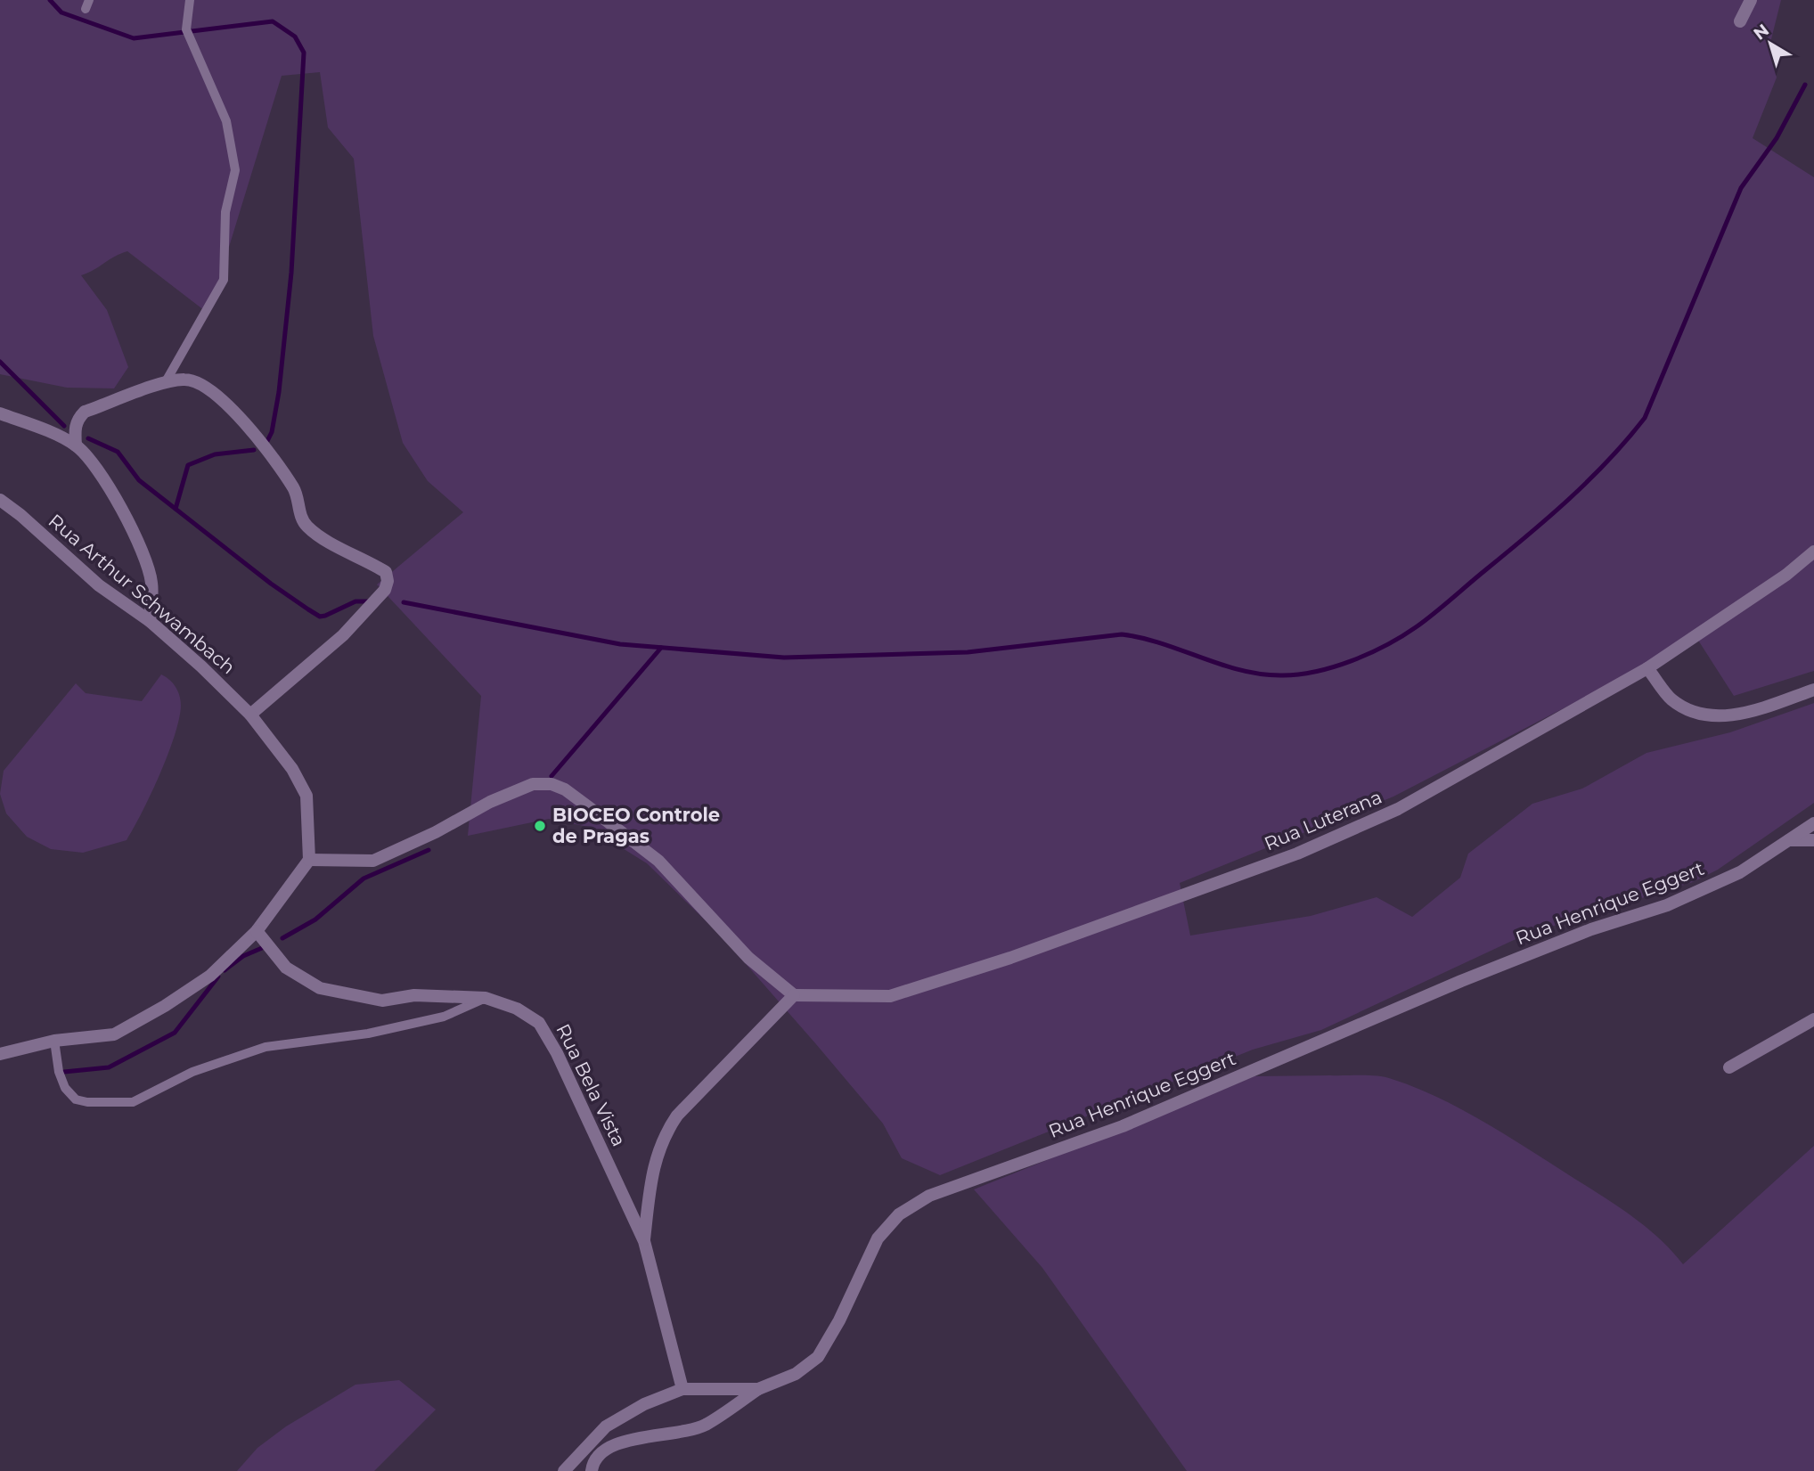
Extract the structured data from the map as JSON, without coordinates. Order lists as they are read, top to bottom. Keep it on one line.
{"streets":{"street":["Rua Arthur Schwambach","Rua Luterana","Rua Henrique Eggert","Rua Bela Vista"]},"crossings":[["Rua Henrique Eggert","Rua Bela Vista"]],"places":["BIOCEO Controle de Pragas"],"north":"top left"}
